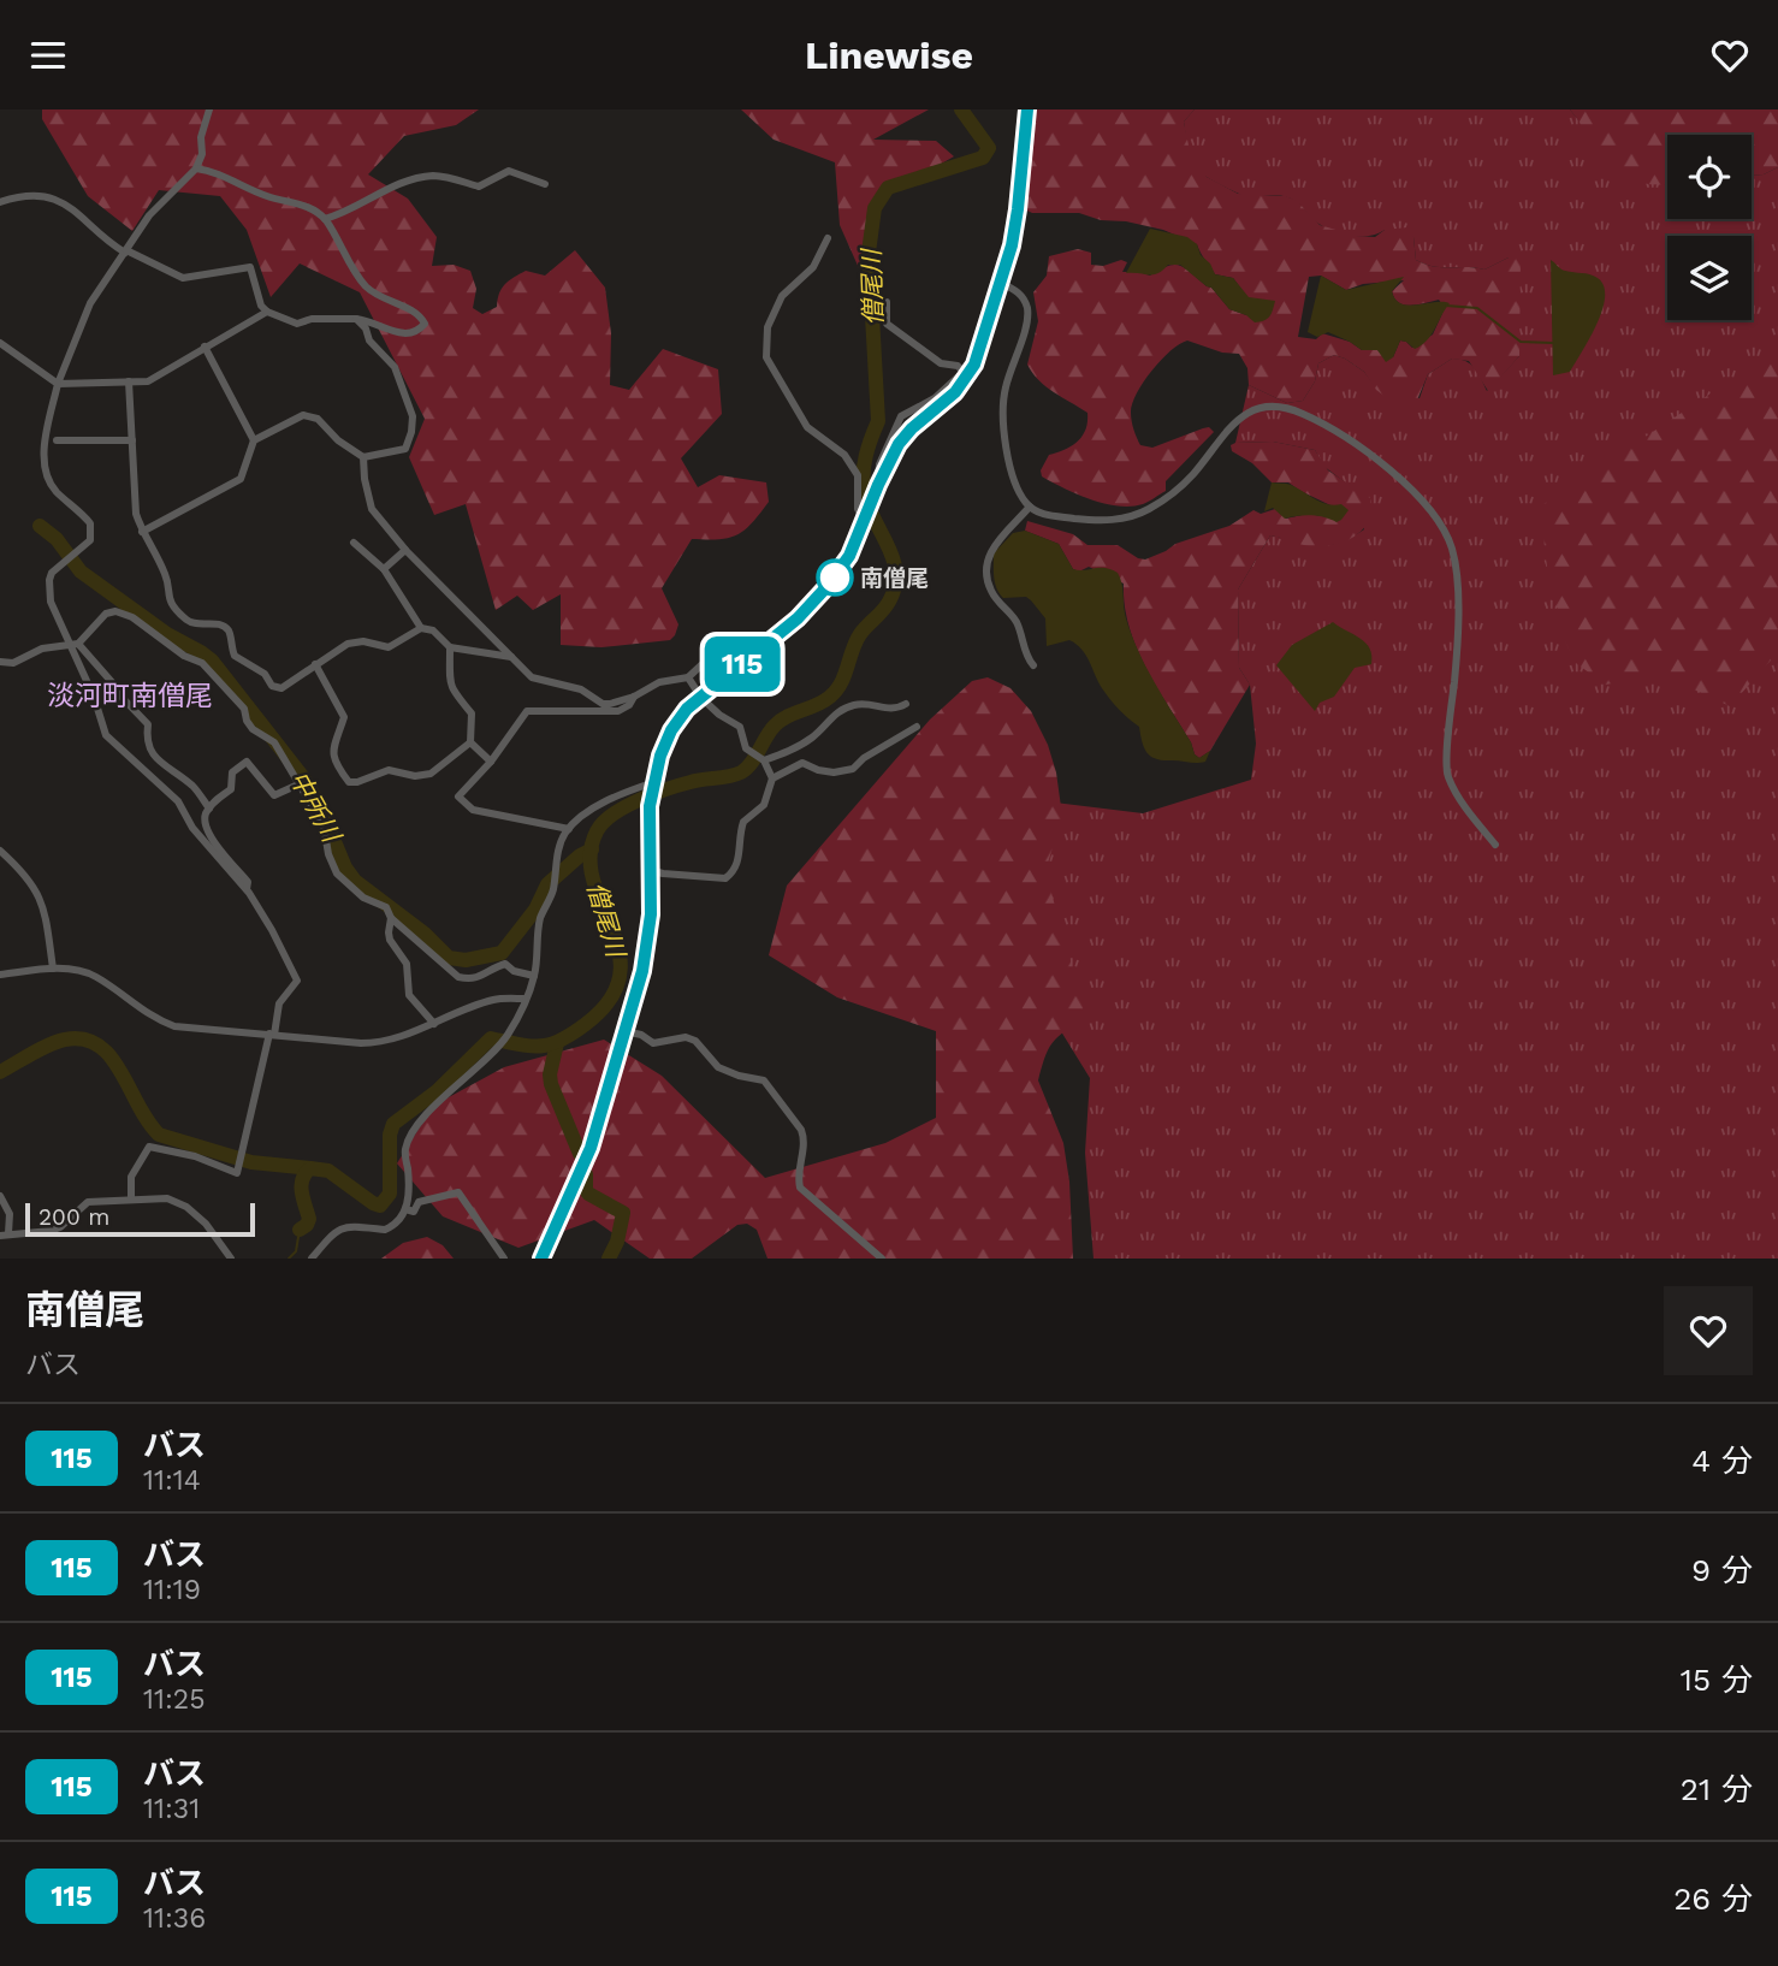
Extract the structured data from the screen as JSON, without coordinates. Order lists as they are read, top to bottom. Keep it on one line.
{"districts":["淡河町南僧尾"],"water":["僧尾川","中所川"],"places":["南僧尾"],"lines":["bus line 115"],"scale_bar":"200 m","page":{"header":"Linewise","on_map":"115","scale":"200 m","heading":["南僧尾","バス"],"list":[{"mark":"115","name":"バス","note":"11:14","value":"4 分"},{"mark":"115","name":"バス","note":"11:19","value":"9 分"},{"mark":"115","name":"バス","note":"11:25","value":"15 分"},{"mark":"115","name":"バス","note":"11:31","value":"21 分"},{"mark":"115","name":"バス","note":"11:36","value":"26 分"}]}}
